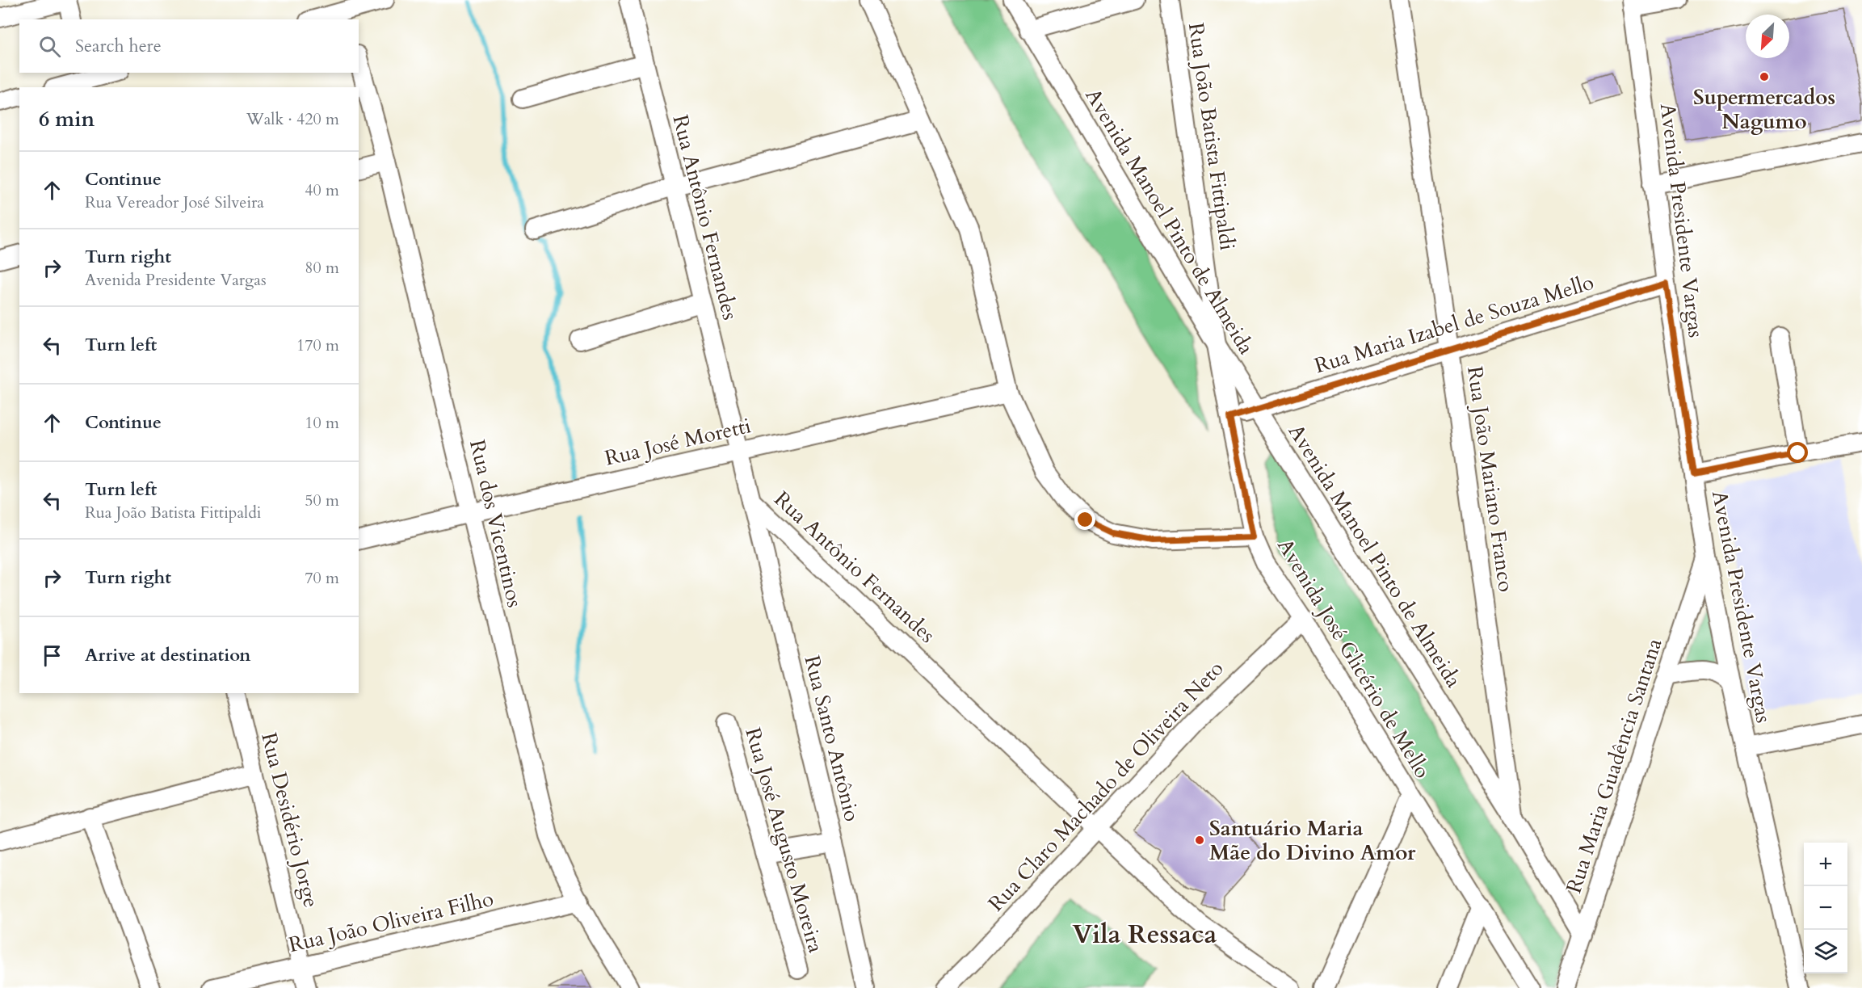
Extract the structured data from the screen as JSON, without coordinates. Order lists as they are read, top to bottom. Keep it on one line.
{"streets":{"street":["Rua João Batista Fittipaldi","Rua Antônio Fernandes","Avenida Presidente Vargas","Avenida Manoel Pinto de Almeida","Rua Maria Izabel de Souza Mello","Rua José Moretti","Rua João Mariano Franco","Rua dos Vicentinos","Avenida José Glicério de Mello","Rua Santo Antônio","Rua Maria Guadência Santana","Rua Claro Machado de Oliveira Neto","Rua Desidério Jorge","Rua José Augusto Moreira","Rua João Oliveira Filho"]},"crossings":[["Rua João Batista Fittipaldi","Avenida Manoel Pinto de Almeida"],["Rua João Batista Fittipaldi","Rua Maria Izabel de Souza Mello"],["Rua João Batista Fittipaldi","Avenida José Glicério de Mello"],["Rua Antônio Fernandes","Rua José Moretti"],["Rua Antônio Fernandes","Rua Santo Antônio"],["Rua Antônio Fernandes","Rua Claro Machado de Oliveira Neto"],["Avenida Presidente Vargas","Rua Maria Izabel de Souza Mello"],["Avenida Presidente Vargas","Rua Maria Guadência Santana"],["Avenida Manoel Pinto de Almeida","Rua Maria Izabel de Souza Mello"],["Avenida Manoel Pinto de Almeida","Rua João Mariano Franco"],["Avenida Manoel Pinto de Almeida","Rua Maria Guadência Santana"],["Rua Maria Izabel de Souza Mello","Rua João Mariano Franco"],["Rua José Moretti","Rua dos Vicentinos"],["Rua José Moretti","Avenida José Glicério de Mello"],["Rua dos Vicentinos","Rua João Oliveira Filho"],["Avenida José Glicério de Mello","Rua Claro Machado de Oliveira Neto"],["Rua Desidério Jorge","Rua João Oliveira Filho"]],"districts":["Vila Ressaca"],"places":["Supermercados Nagumo","Santuário Maria Mãe do Divino Amor"],"north":"bottom left","page":{"search":"Search here","heading":["6 min","Walk · 420 m"],"list":[["Continue","Rua Vereador José Silveira","40 m"],["Turn right","Avenida Presidente Vargas","80 m"],["Turn left","170 m"],["Continue","10 m"],["Turn left","Rua João Batista Fittipaldi","50 m"],["Turn right","70 m"],"Arrive at destination"],"map_buttons":["+","−"]}}
